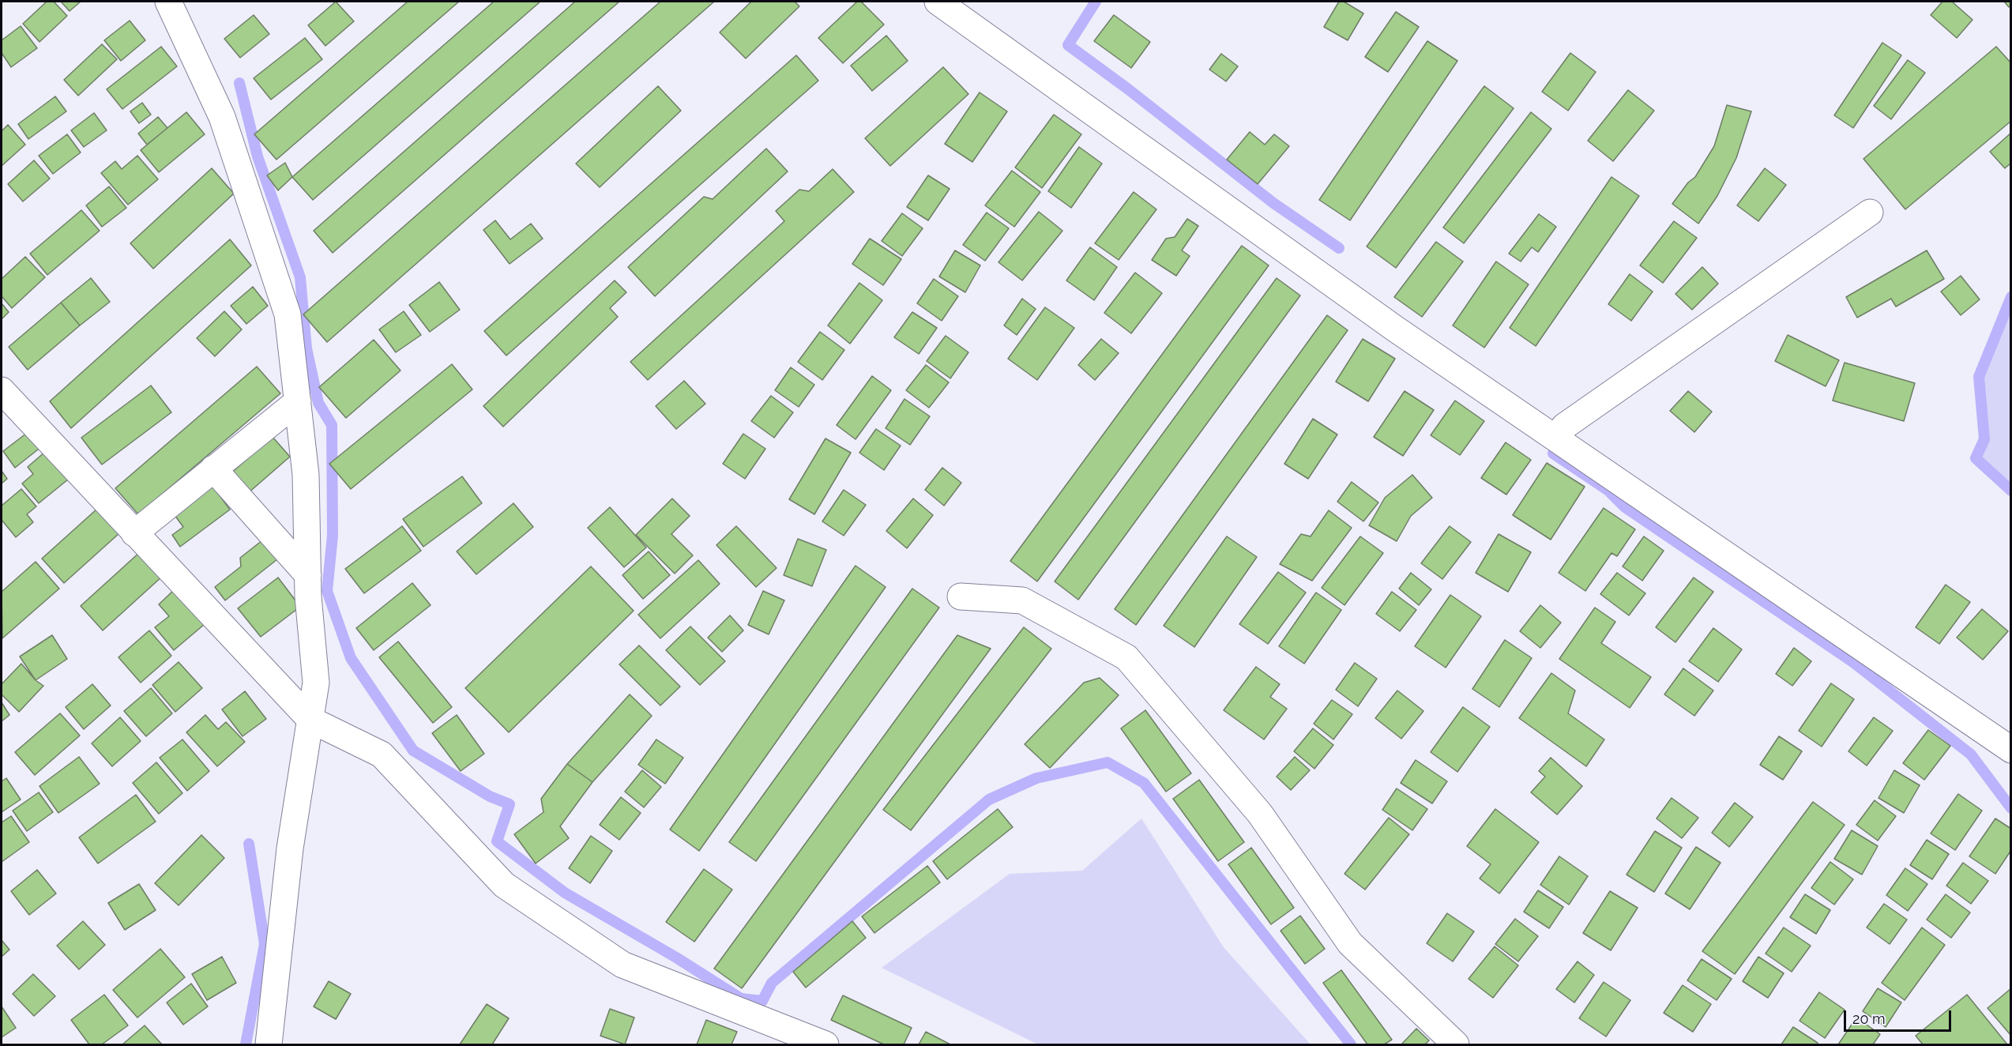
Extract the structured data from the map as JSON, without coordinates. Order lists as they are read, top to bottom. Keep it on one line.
{"scale_bar":"20 m"}
